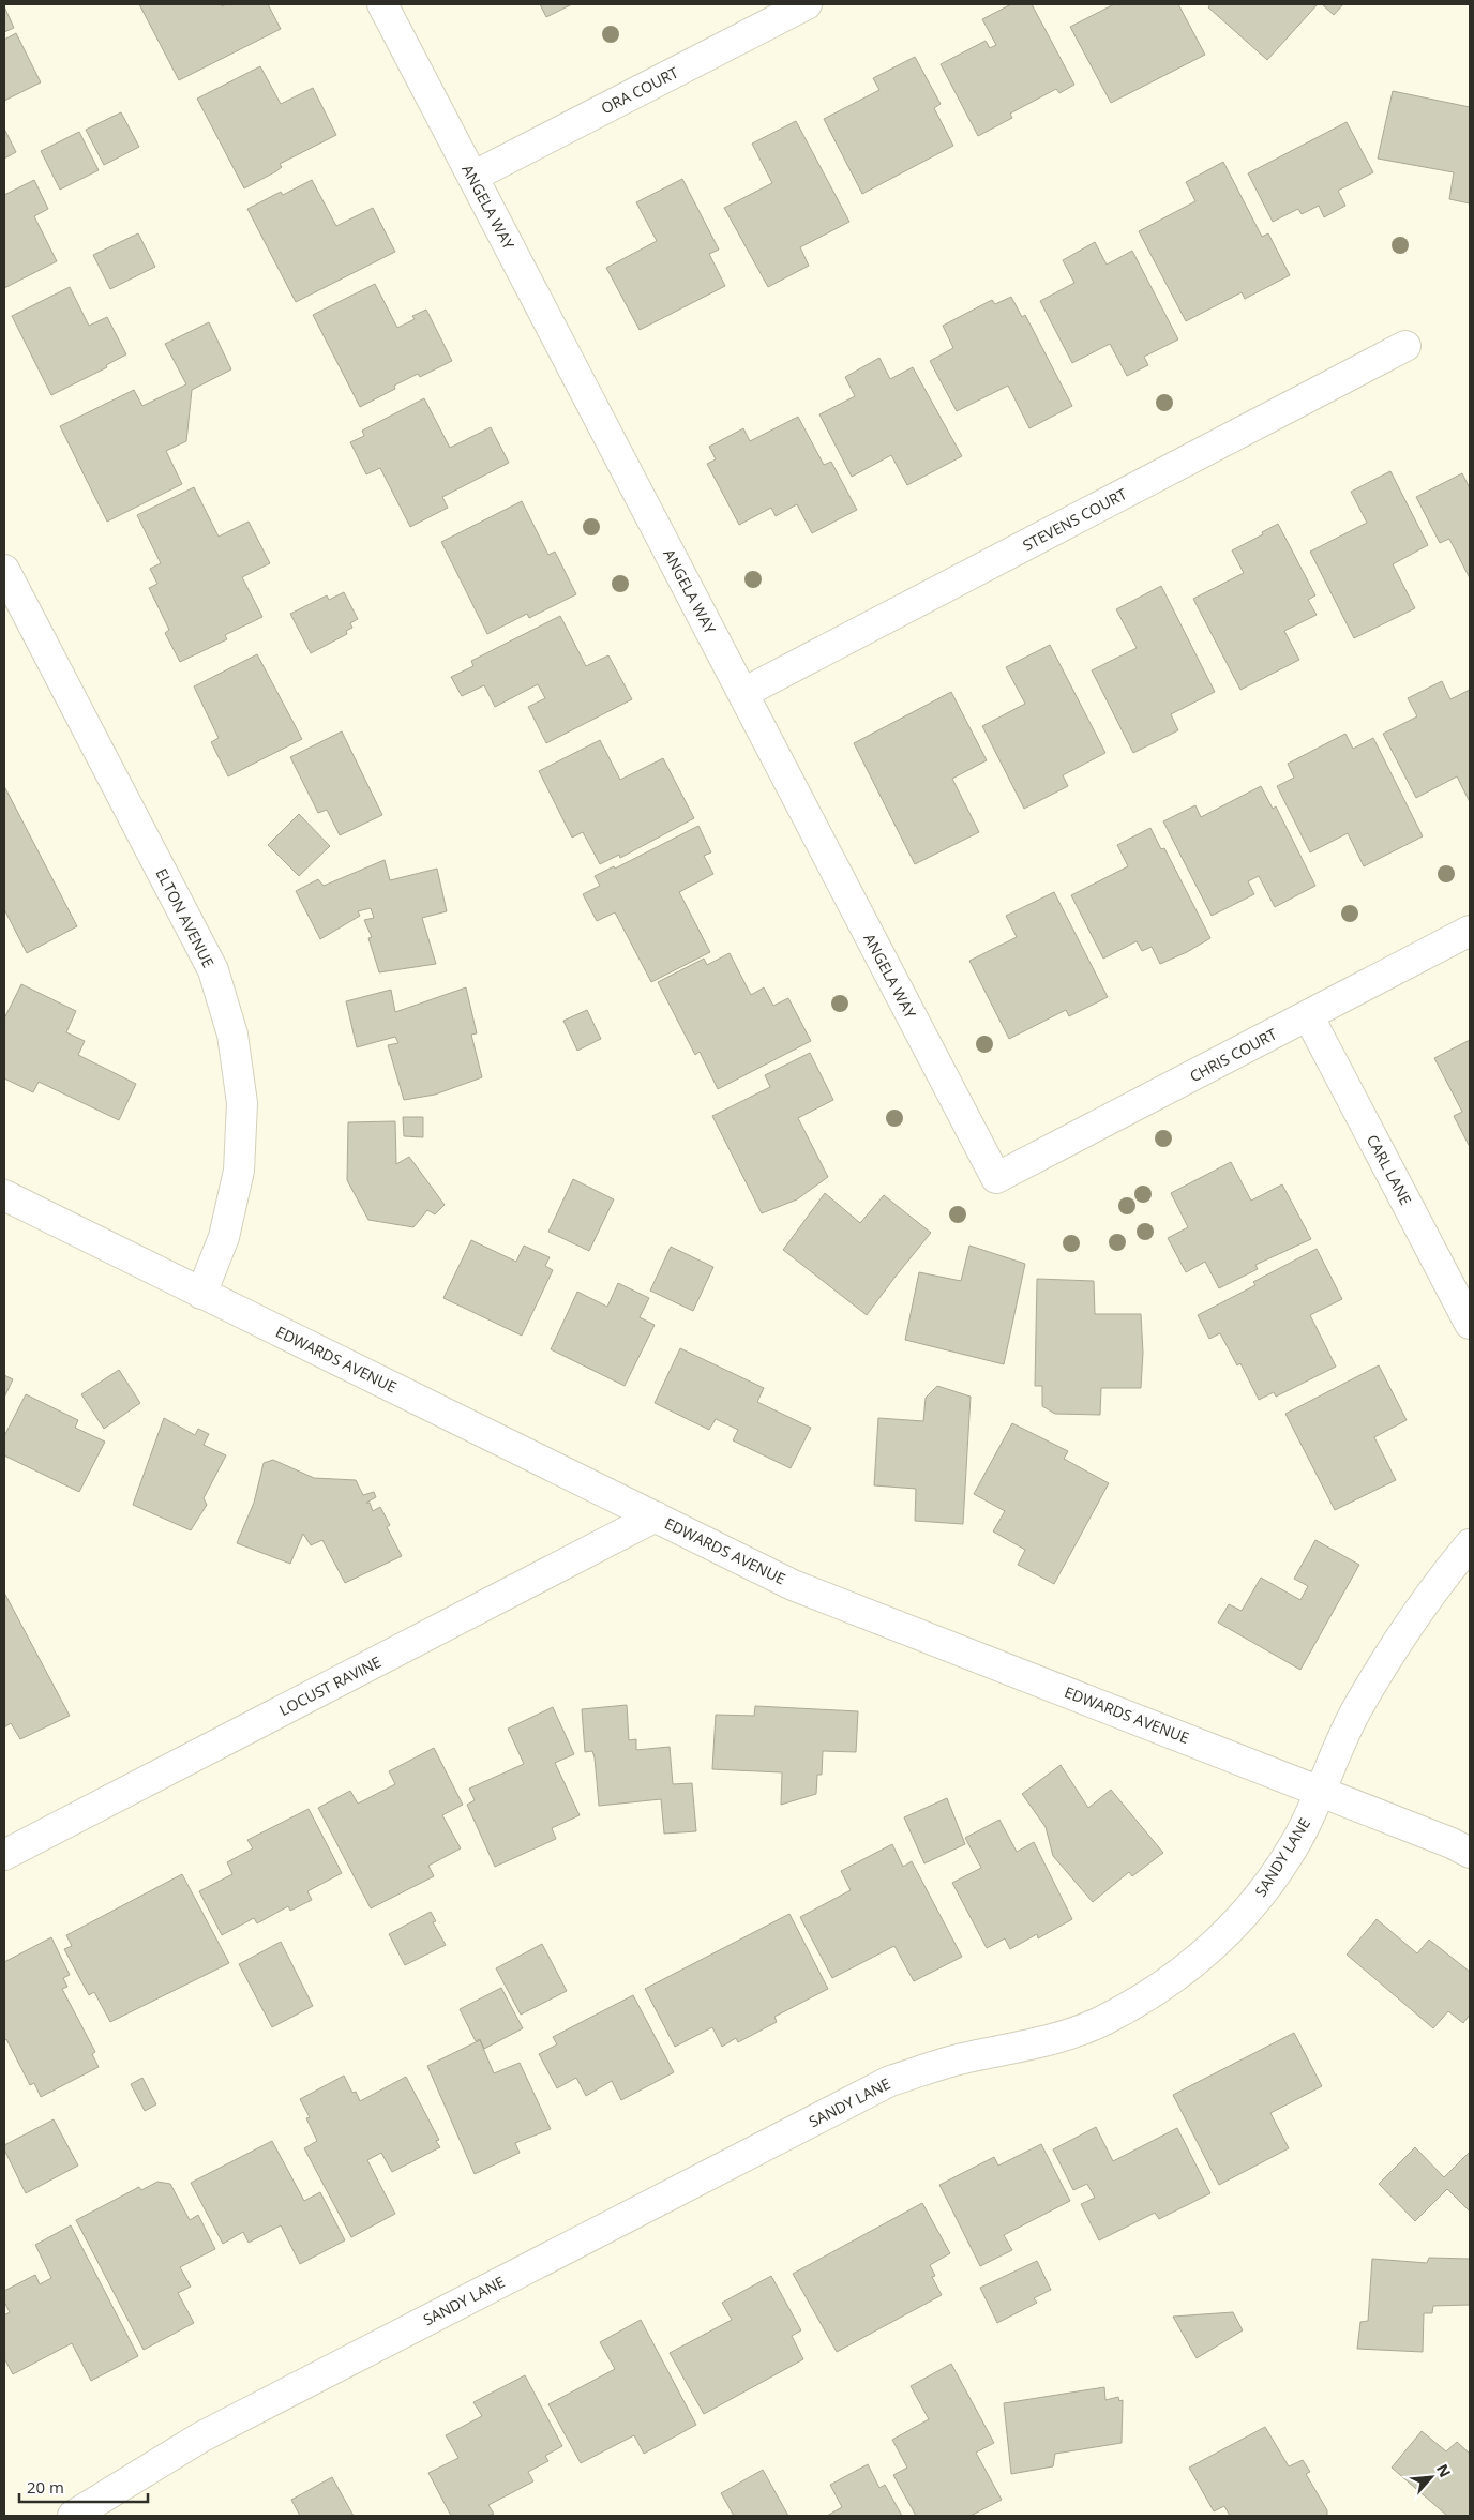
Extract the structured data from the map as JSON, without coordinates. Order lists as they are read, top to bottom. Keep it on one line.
{"streets":{"street":["ORA COURT","ANGELA WAY","STEVENS COURT","ELTON AVENUE","CHRIS COURT","CARL LANE","EDWARDS AVENUE","LOCUST RAVINE","SANDY LANE"]},"crossings":[["ORA COURT","ANGELA WAY"],["ANGELA WAY","STEVENS COURT"],["ANGELA WAY","CHRIS COURT"],["ELTON AVENUE","EDWARDS AVENUE"],["CHRIS COURT","CARL LANE"],["EDWARDS AVENUE","LOCUST RAVINE"],["EDWARDS AVENUE","SANDY LANE"]],"scale_bar":"20 m","north":"top right"}
